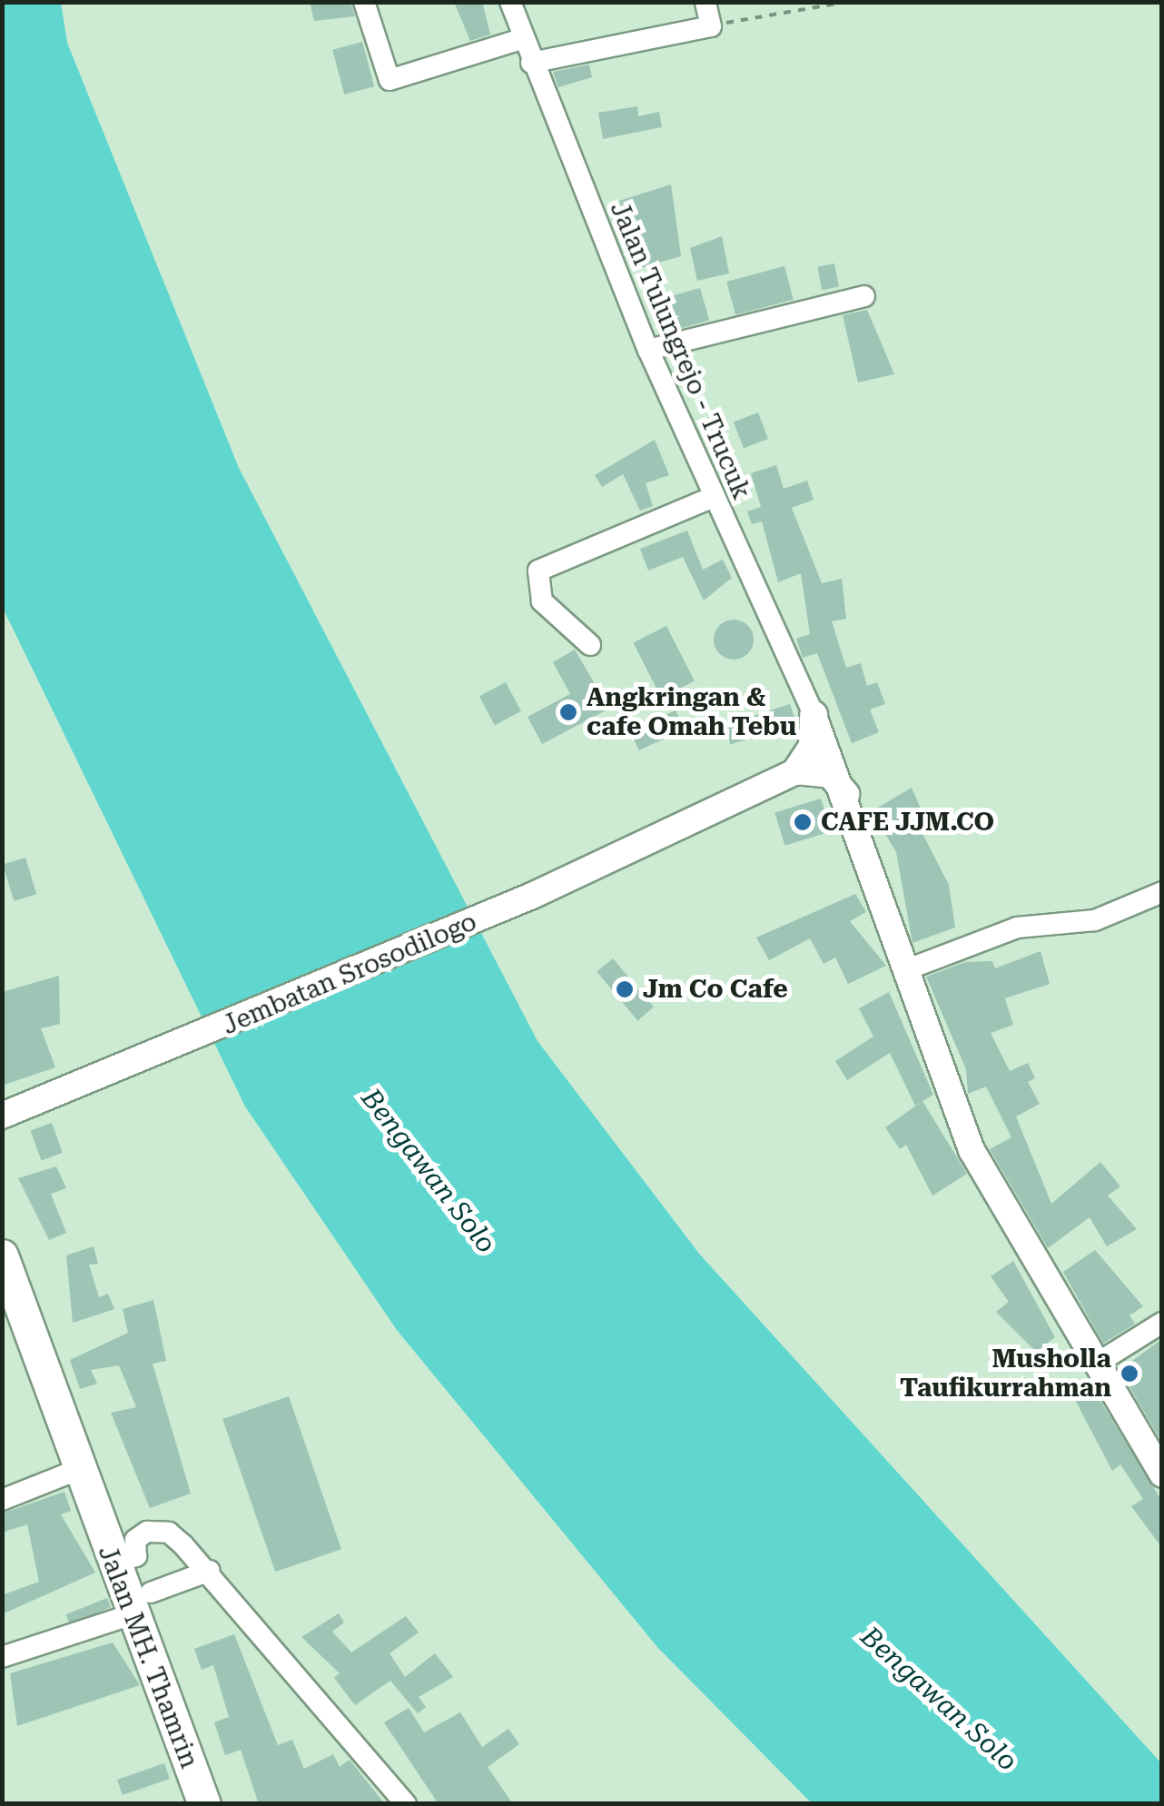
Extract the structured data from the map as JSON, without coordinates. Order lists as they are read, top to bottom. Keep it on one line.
{"streets":{"main road":["Jalan MH. Thamrin"],"street":["Jalan Tulungrejo - Trucuk","Jembatan Srosodilogo"]},"water":["Bengawan Solo"],"places":["Angkringan & cafe Omah Tebu","CAFE JJM.CO","Jm Co Cafe","Musholla Taufikurrahman"]}
